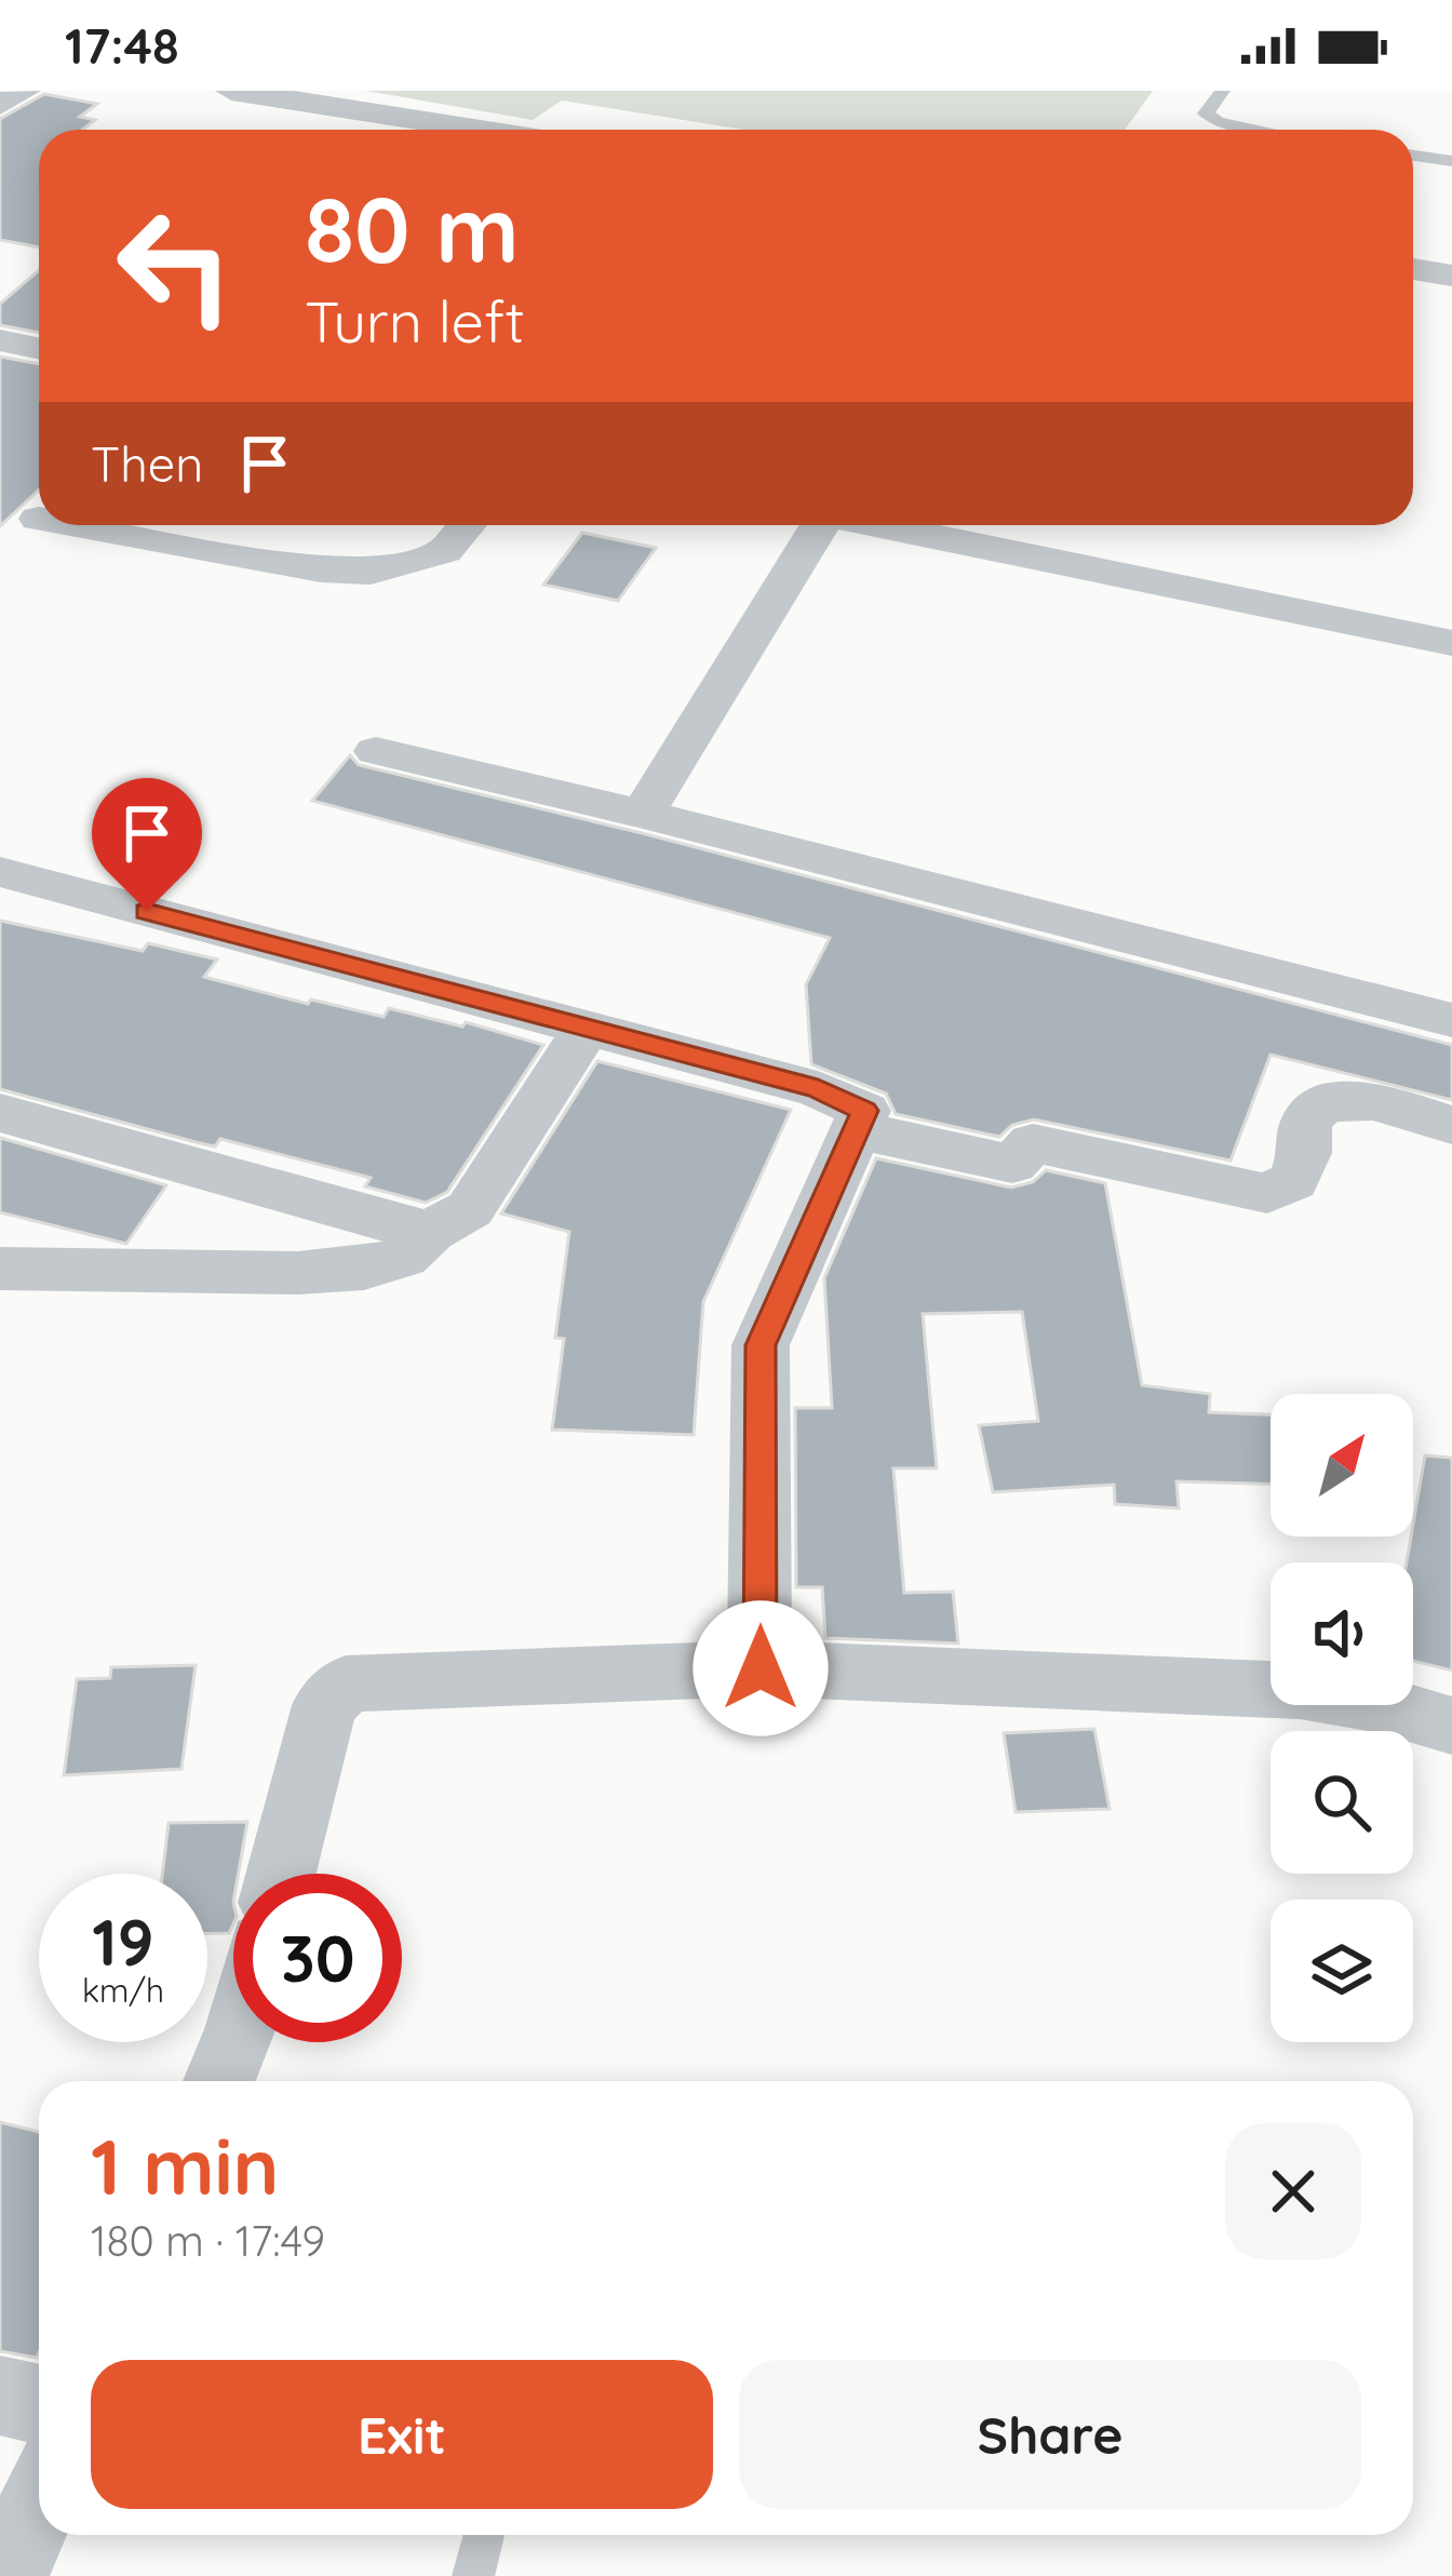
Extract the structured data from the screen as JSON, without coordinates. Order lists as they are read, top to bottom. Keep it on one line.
{"north":"top right","page":{"status":"17:48","turn":["80 m","Turn left"],"then":"Then","speed":"19 km/h","limit":"30","heading":["1 min","180 m · 17:49"],"buttons":["Exit","Share"]}}
